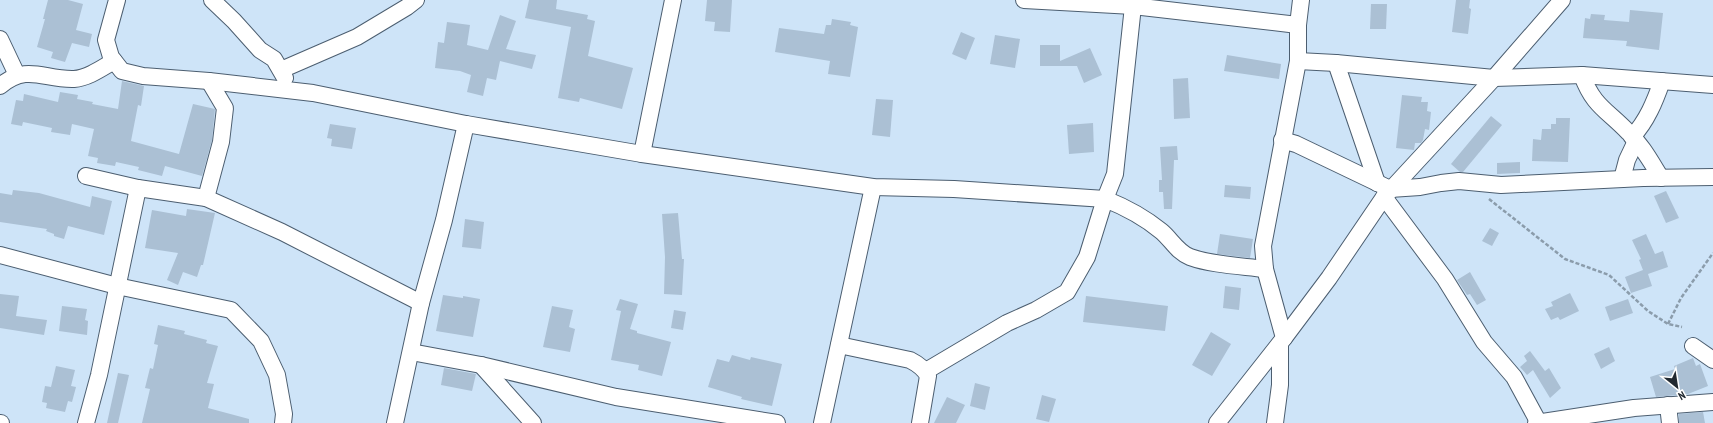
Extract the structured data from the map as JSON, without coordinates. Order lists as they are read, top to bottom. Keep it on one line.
{"north":"bottom right"}
